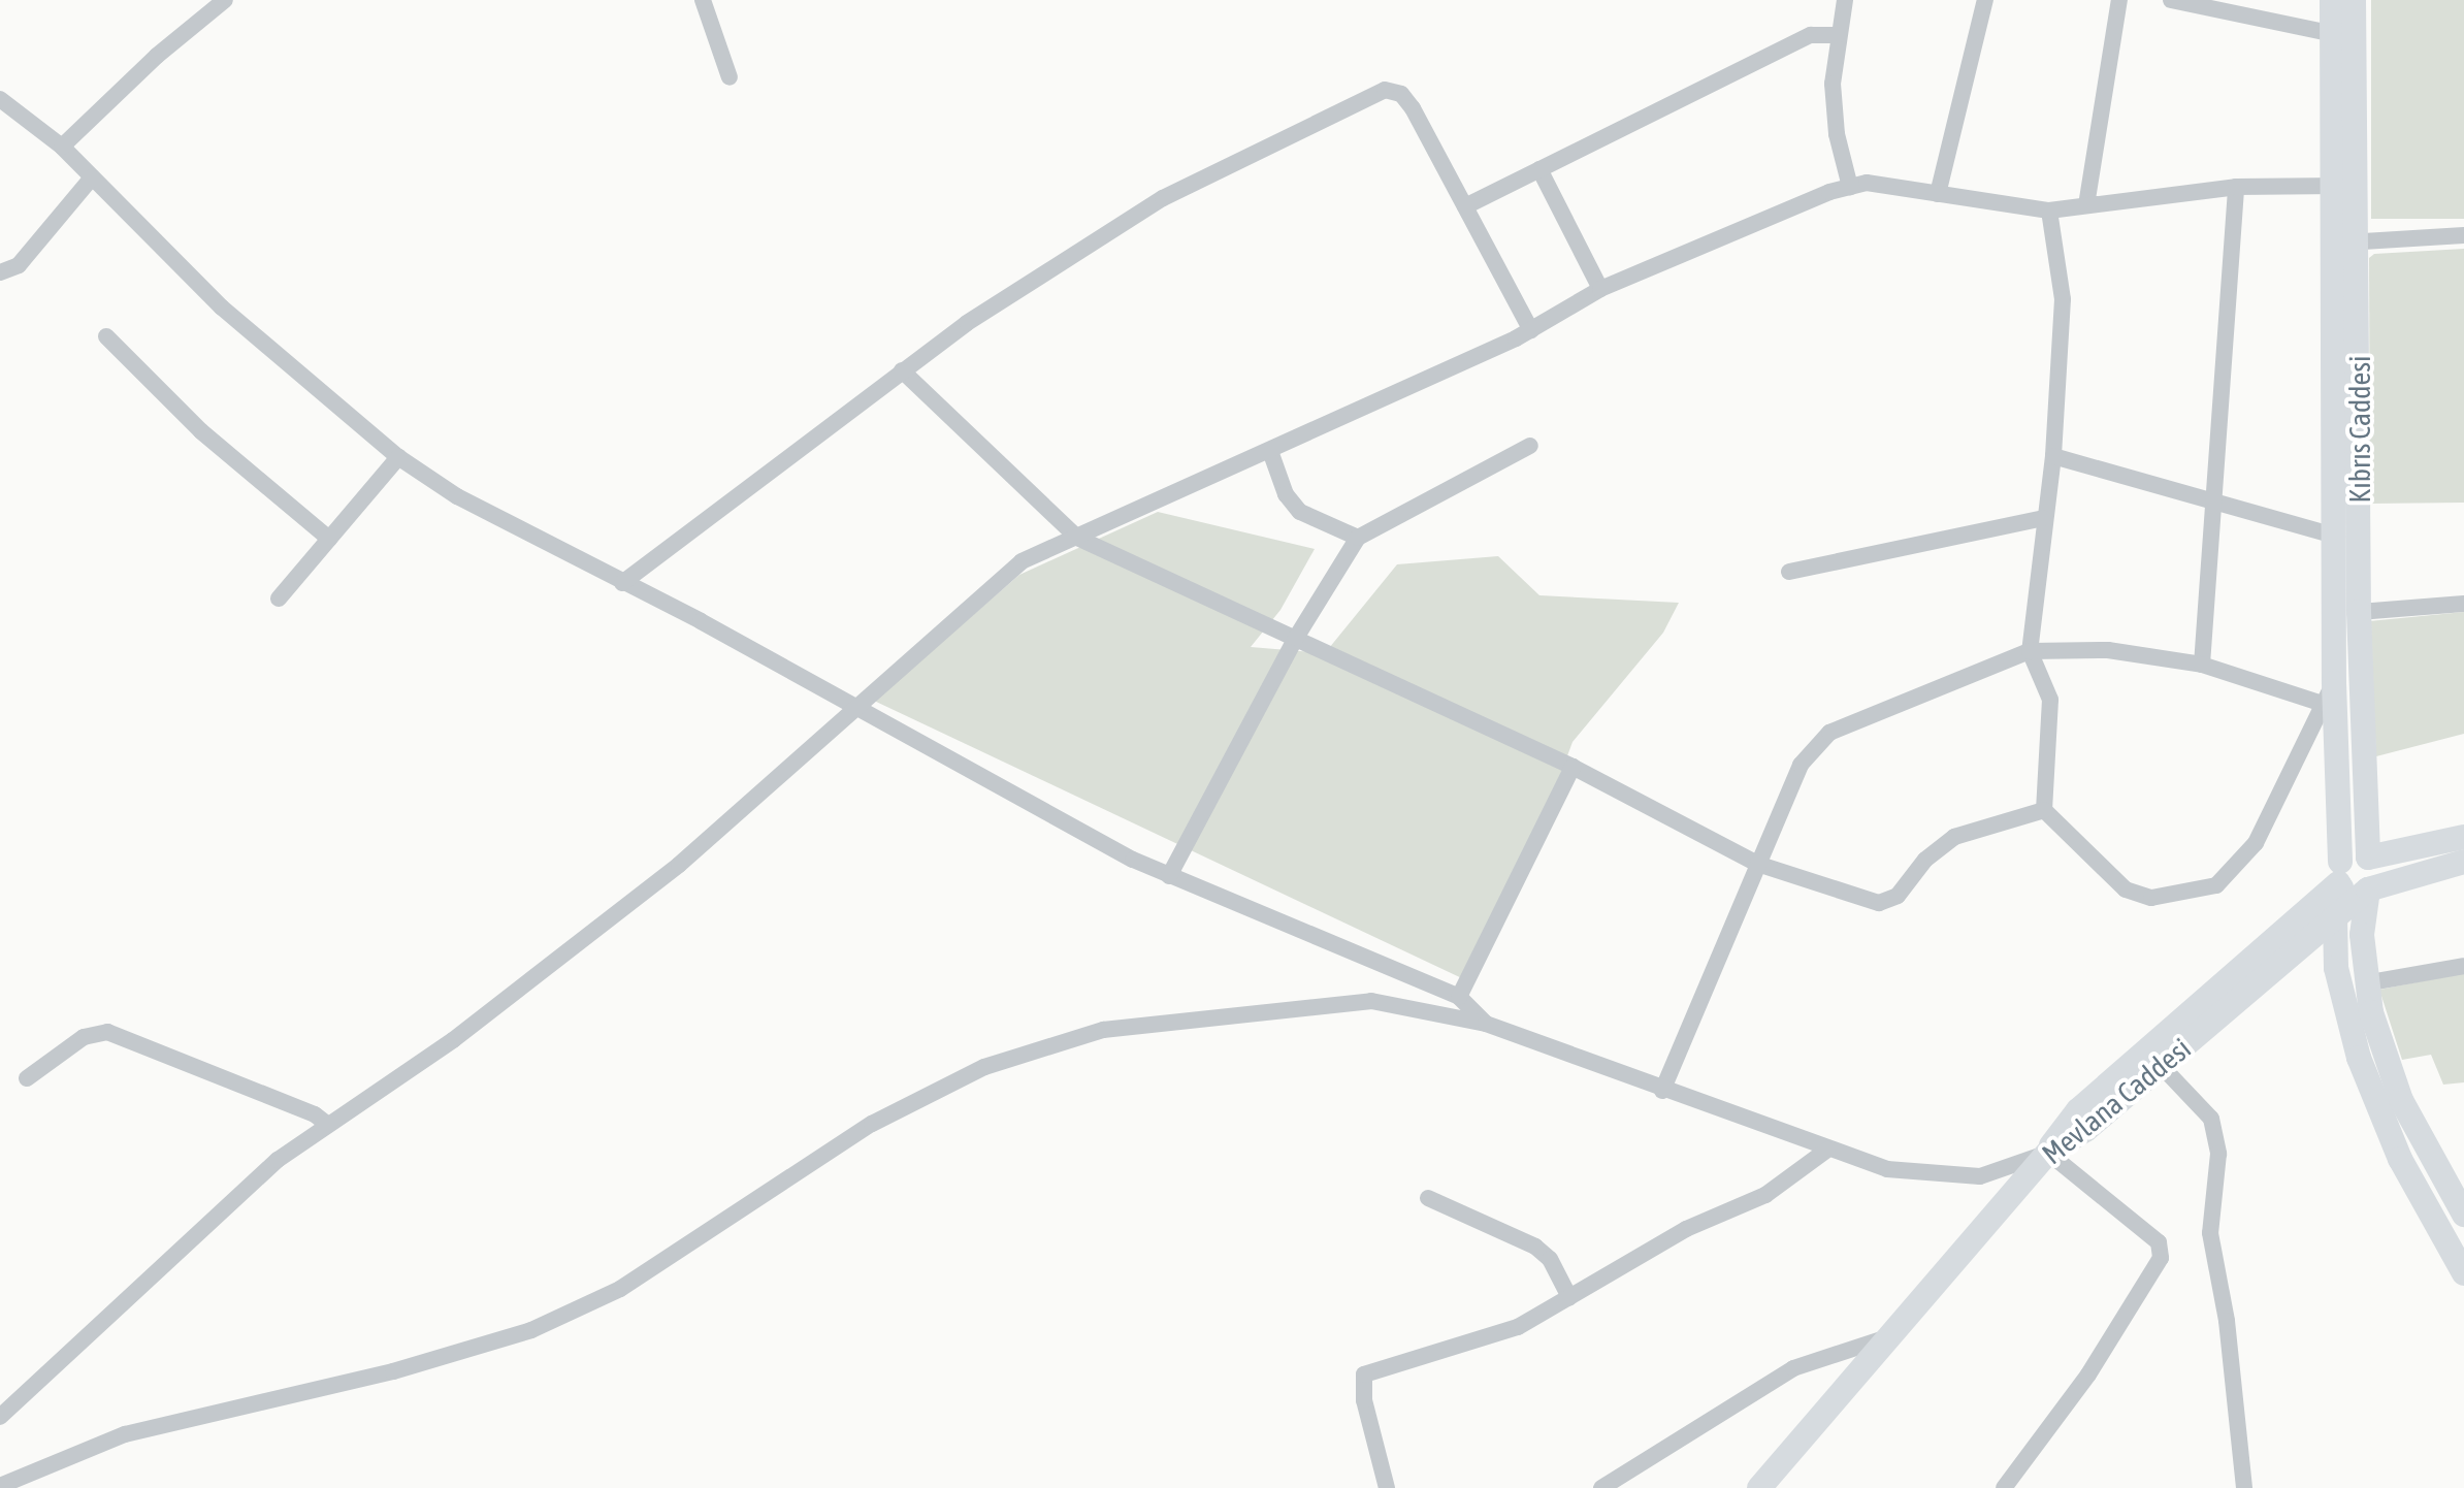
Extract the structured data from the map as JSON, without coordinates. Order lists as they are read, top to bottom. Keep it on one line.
{"streets":{"main road":["Kıbrıs Caddesi","Mevlana Caddesi"]},"crossings":[["Kıbrıs Caddesi","Mevlana Caddesi"]]}
